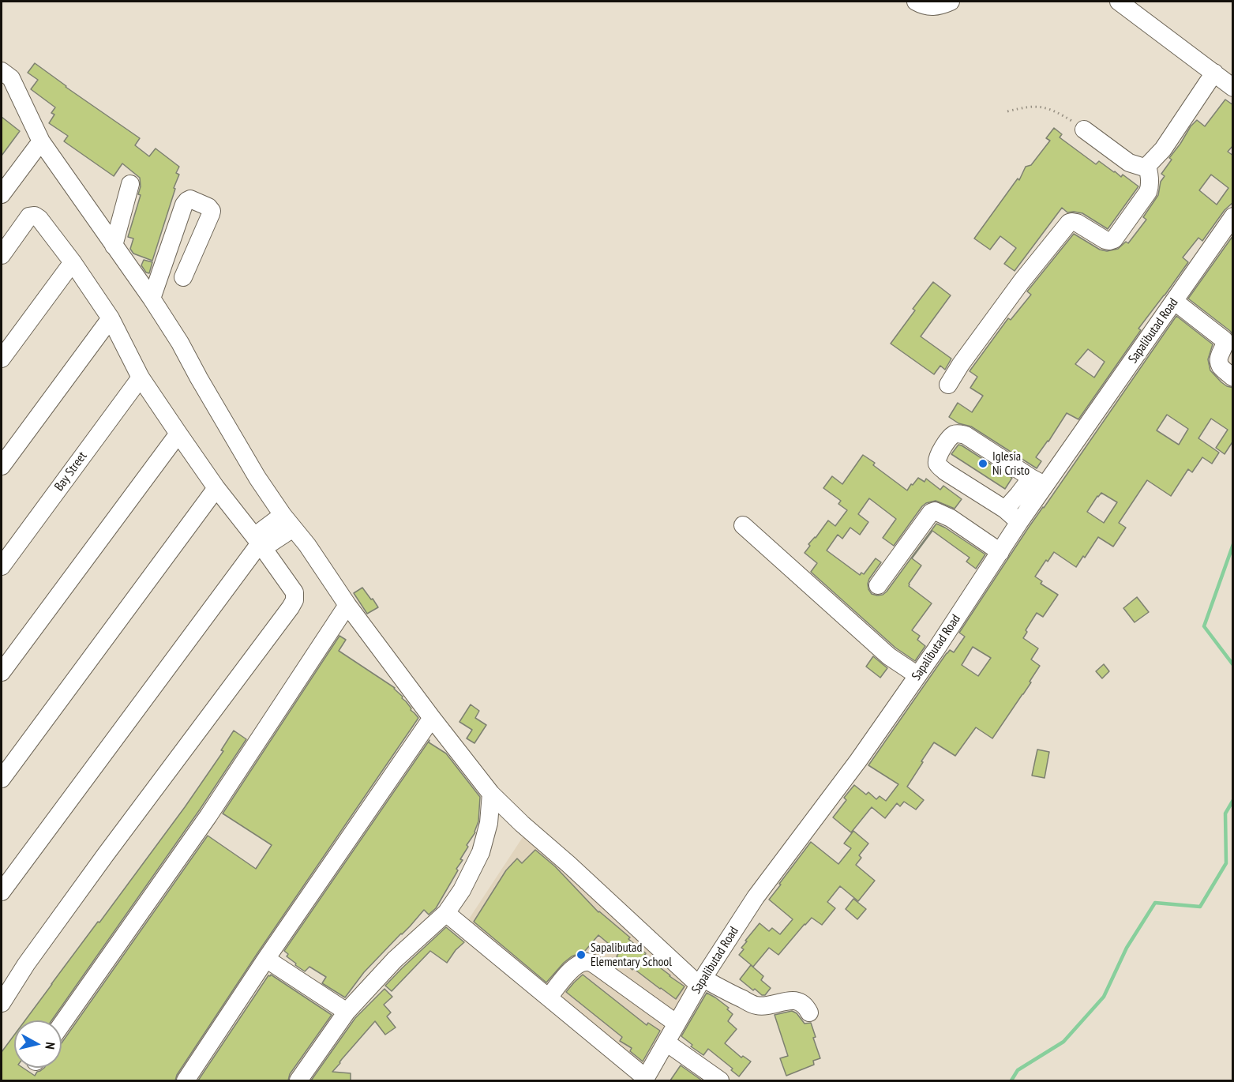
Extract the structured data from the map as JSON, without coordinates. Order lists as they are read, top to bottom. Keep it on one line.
{"streets":{"street":["Sapalibutad Road","Bay Street"]},"places":["Iglesia Ni Cristo","Sapalibutad Elementary School"],"north":"right"}
